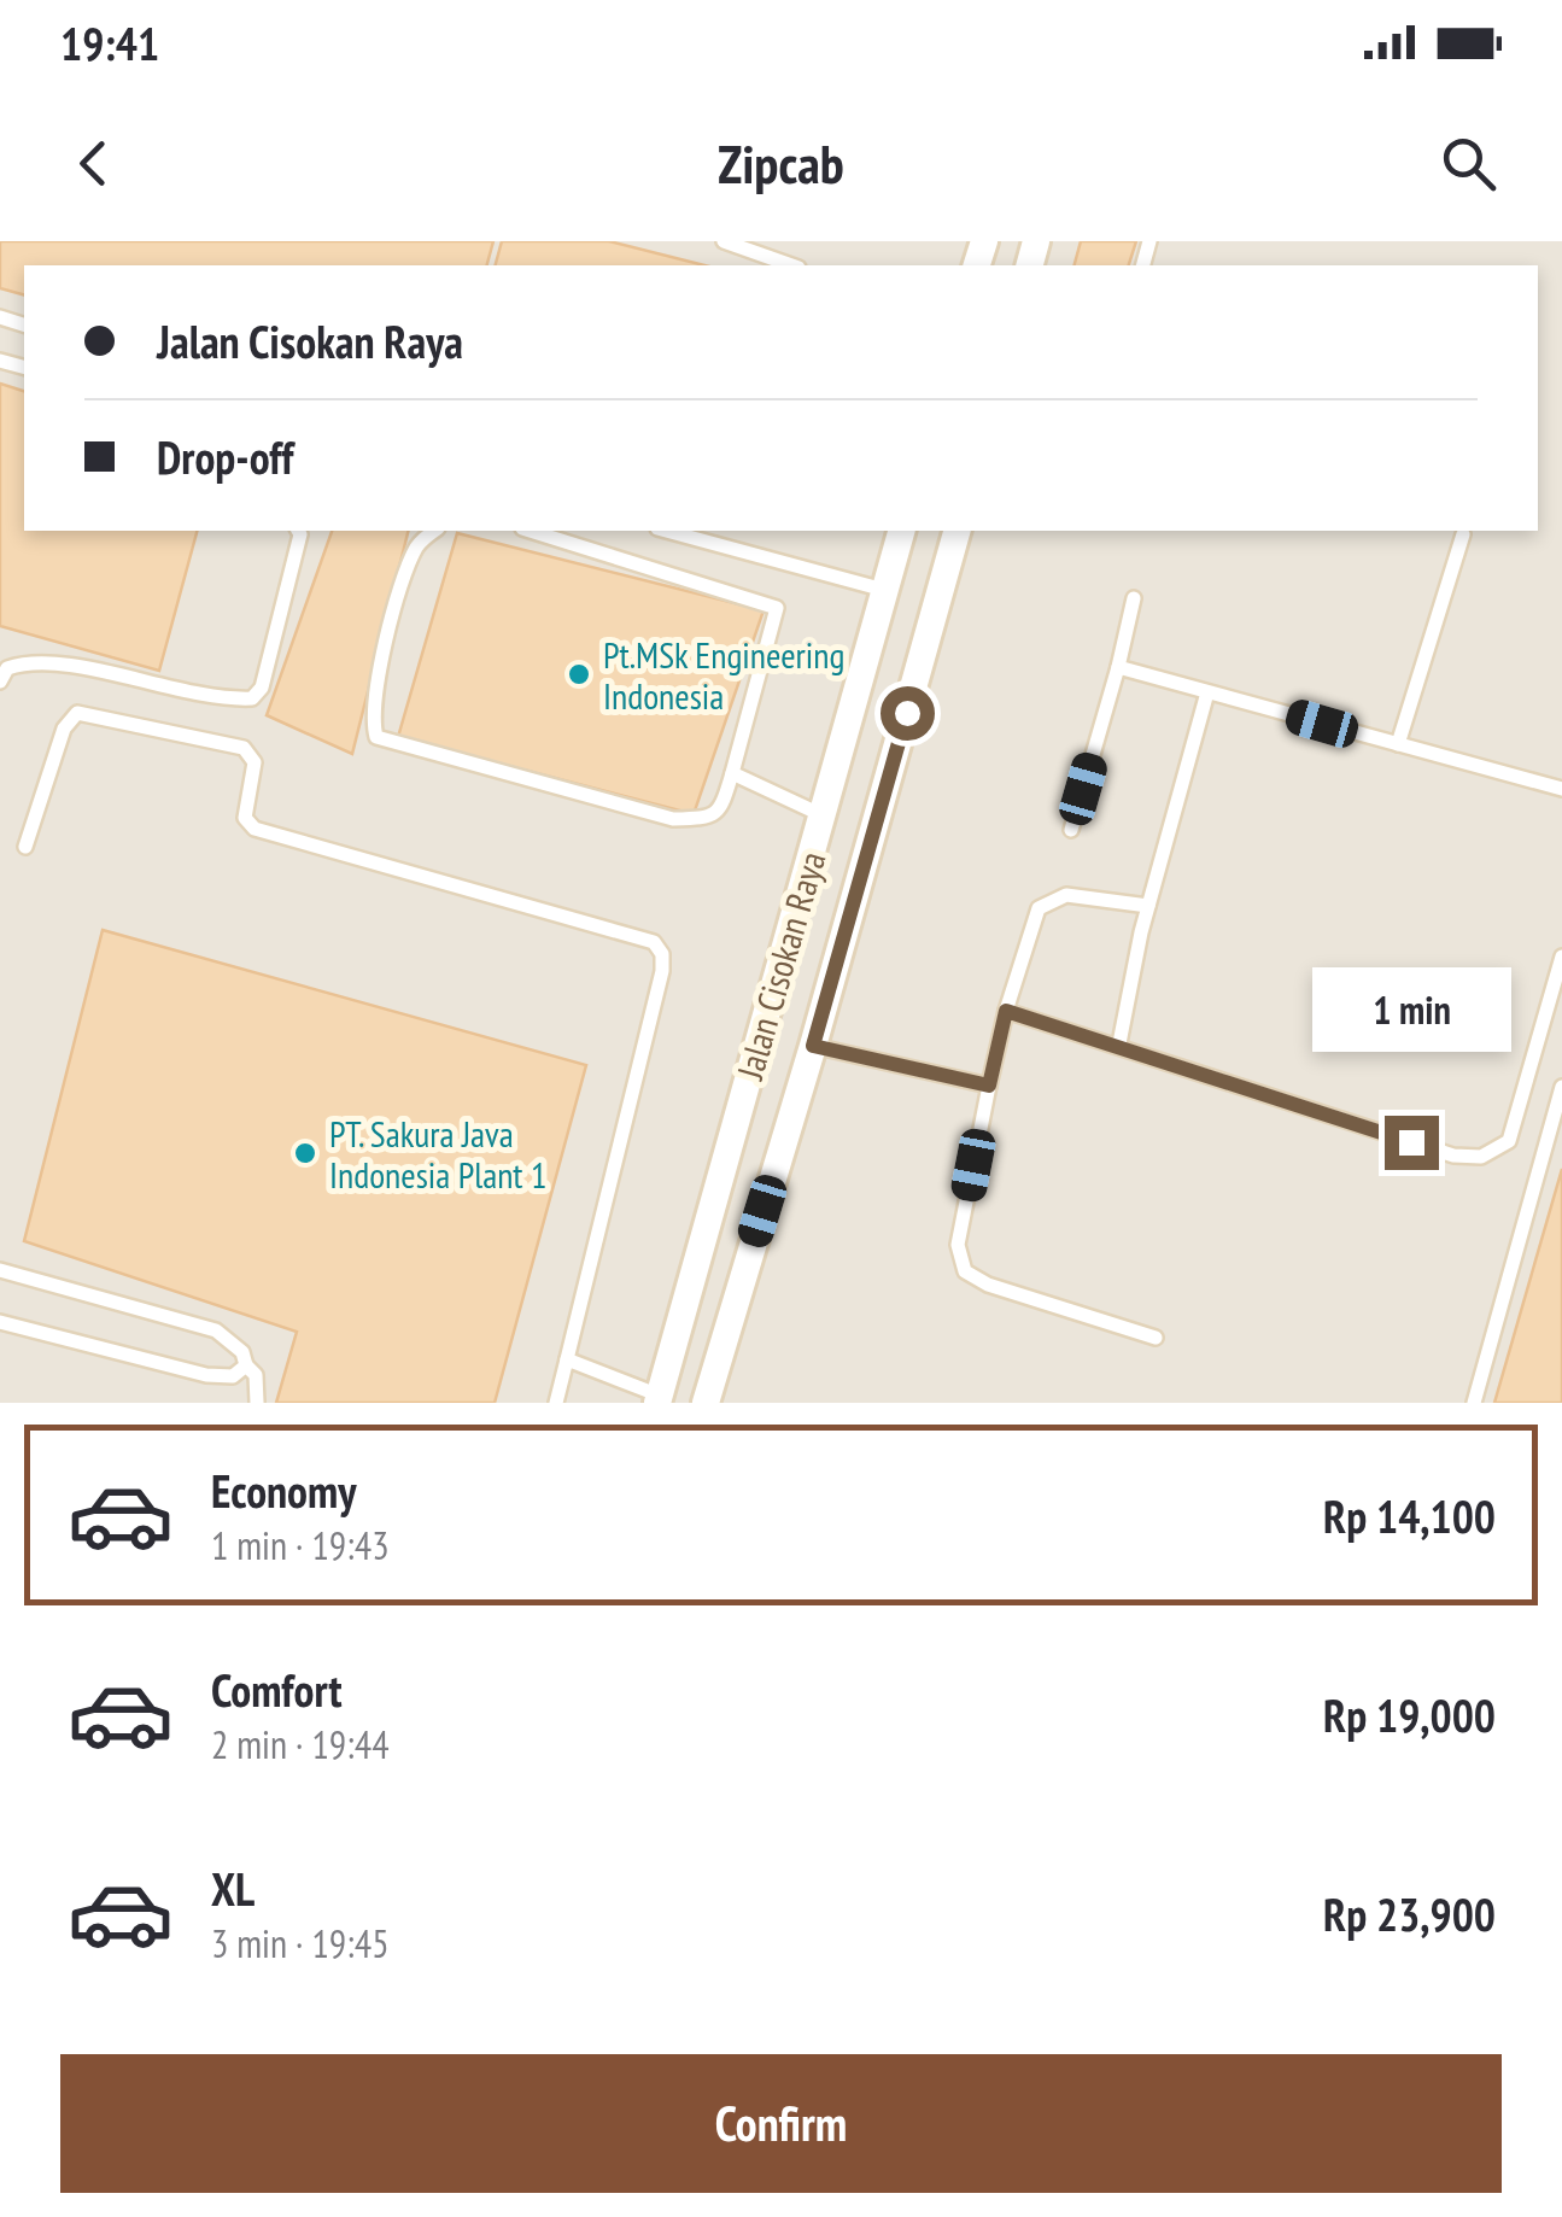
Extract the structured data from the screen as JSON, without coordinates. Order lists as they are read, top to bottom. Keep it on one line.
{"streets":{"street":["Jalan Cisokan Raya"]},"places":["Pt.MSk Engineering Indonesia","PT. Sakura Java Indonesia Plant 1"],"page":{"status":"19:41","header":"Zipcab","banner":["Jalan Cisokan Raya","Drop-off"],"bubble":"1 min","list":[{"name":"Economy","note":"1 min · 19:43","value":"Rp 14,100"},{"name":"Comfort","note":"2 min · 19:44","value":"Rp 19,000"},{"name":"XL","note":"3 min · 19:45","value":"Rp 23,900"}],"buttons":"Confirm"}}
